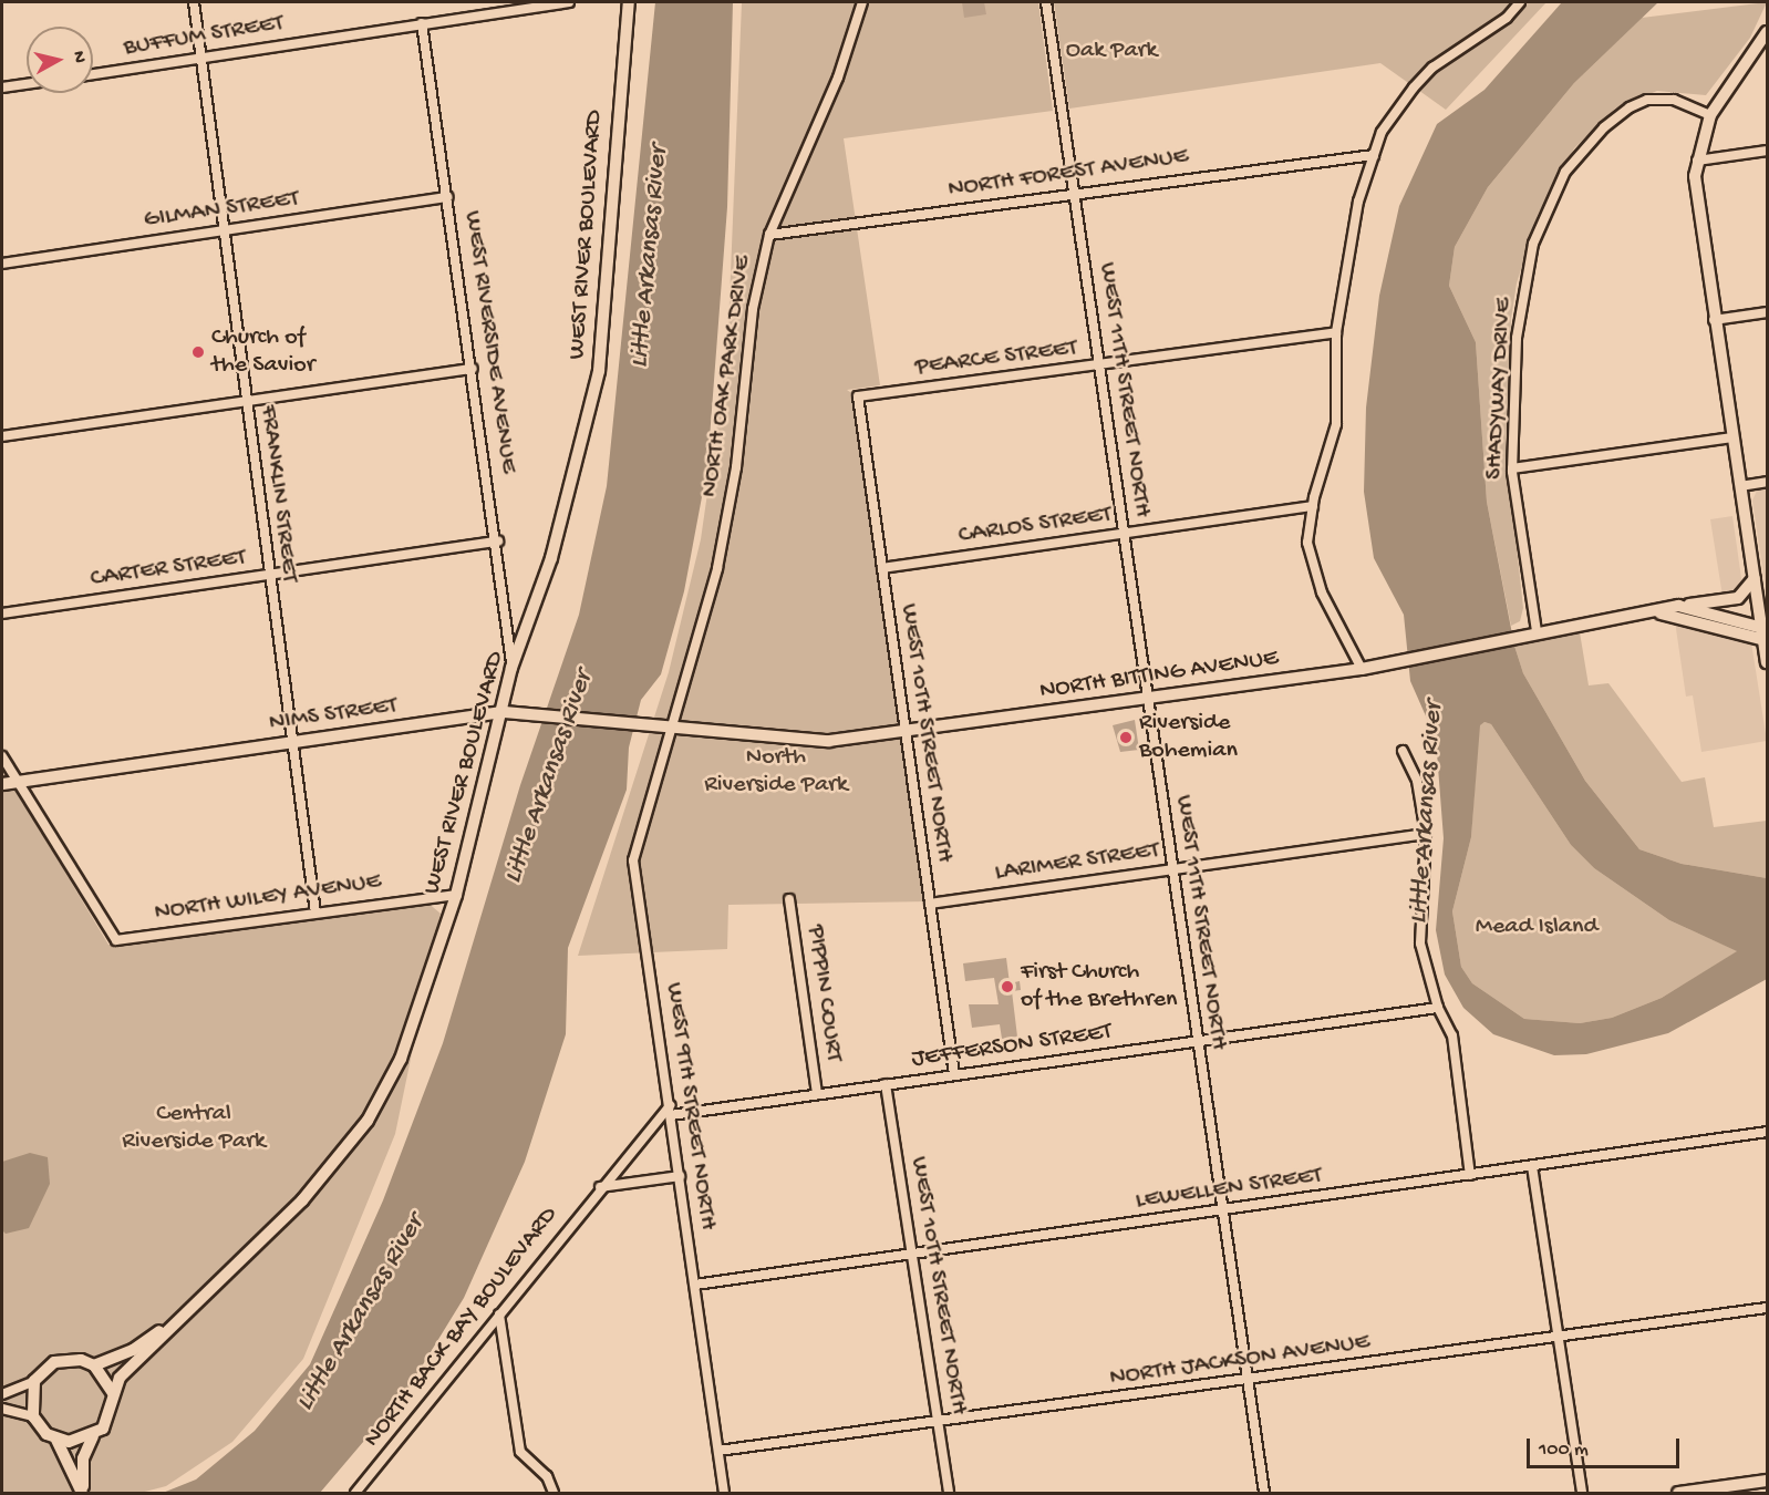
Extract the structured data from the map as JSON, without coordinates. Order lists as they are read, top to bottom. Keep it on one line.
{"streets":{"street":["BUFFUM STREET","NORTH FOREST AVENUE","GILMAN STREET","WEST RIVER BOULEVARD","WEST RIVERSIDE AVENUE","PEARCE STREET","NORTH OAK PARK DRIVE","SHADYWAY DRIVE","WEST 11TH STREET NORTH","FRANKLIN STREET","CARLOS STREET","CARTER STREET","NORTH BITTING AVENUE","NIMS STREET","WEST 10TH STREET NORTH","LARIMER STREET","NORTH WILEY AVENUE","PIPPIN COURT","JEFFERSON STREET","WEST 9TH STREET NORTH","LEWELLEN STREET","NORTH BACK BAY BOULEVARD","NORTH JACKSON AVENUE"]},"crossings":[["BUFFUM STREET","WEST RIVERSIDE AVENUE"],["BUFFUM STREET","FRANKLIN STREET"],["NORTH FOREST AVENUE","NORTH OAK PARK DRIVE"],["NORTH FOREST AVENUE","WEST 11TH STREET NORTH"],["GILMAN STREET","WEST RIVERSIDE AVENUE"],["GILMAN STREET","FRANKLIN STREET"],["WEST RIVER BOULEVARD","WEST RIVERSIDE AVENUE"],["WEST RIVER BOULEVARD","NIMS STREET"],["WEST RIVER BOULEVARD","NORTH WILEY AVENUE"],["WEST RIVERSIDE AVENUE","CARTER STREET"],["PEARCE STREET","WEST 11TH STREET NORTH"],["PEARCE STREET","WEST 10TH STREET NORTH"],["NORTH OAK PARK DRIVE","NORTH BITTING AVENUE"],["NORTH OAK PARK DRIVE","NIMS STREET"],["NORTH OAK PARK DRIVE","WEST 9TH STREET NORTH"],["SHADYWAY DRIVE","NORTH BITTING AVENUE"],["WEST 11TH STREET NORTH","CARLOS STREET"],["WEST 11TH STREET NORTH","NORTH BITTING AVENUE"],["WEST 11TH STREET NORTH","LARIMER STREET"],["WEST 11TH STREET NORTH","JEFFERSON STREET"],["WEST 11TH STREET NORTH","LEWELLEN STREET"],["WEST 11TH STREET NORTH","NORTH JACKSON AVENUE"],["FRANKLIN STREET","CARTER STREET"],["FRANKLIN STREET","NIMS STREET"],["FRANKLIN STREET","NORTH WILEY AVENUE"],["CARLOS STREET","WEST 10TH STREET NORTH"],["NORTH BITTING AVENUE","NIMS STREET"],["NORTH BITTING AVENUE","WEST 10TH STREET NORTH"],["NORTH BITTING AVENUE","WEST 9TH STREET NORTH"],["NIMS STREET","NORTH WILEY AVENUE"],["NIMS STREET","WEST 9TH STREET NORTH"],["WEST 10TH STREET NORTH","LARIMER STREET"],["WEST 10TH STREET NORTH","JEFFERSON STREET"],["WEST 10TH STREET NORTH","LEWELLEN STREET"],["WEST 10TH STREET NORTH","NORTH JACKSON AVENUE"],["PIPPIN COURT","JEFFERSON STREET"],["JEFFERSON STREET","WEST 9TH STREET NORTH"],["WEST 9TH STREET NORTH","LEWELLEN STREET"],["WEST 9TH STREET NORTH","NORTH BACK BAY BOULEVARD"],["WEST 9TH STREET NORTH","NORTH JACKSON AVENUE"]],"water":["Little Arkansas River"],"parks":["Oak Park","North Riverside Park","Mead Island","Central Riverside Park"],"places":["Church of the Savior","Riverside Bohemian","First Church of the Brethren"],"scale_bar":"100 m","north":"right"}
